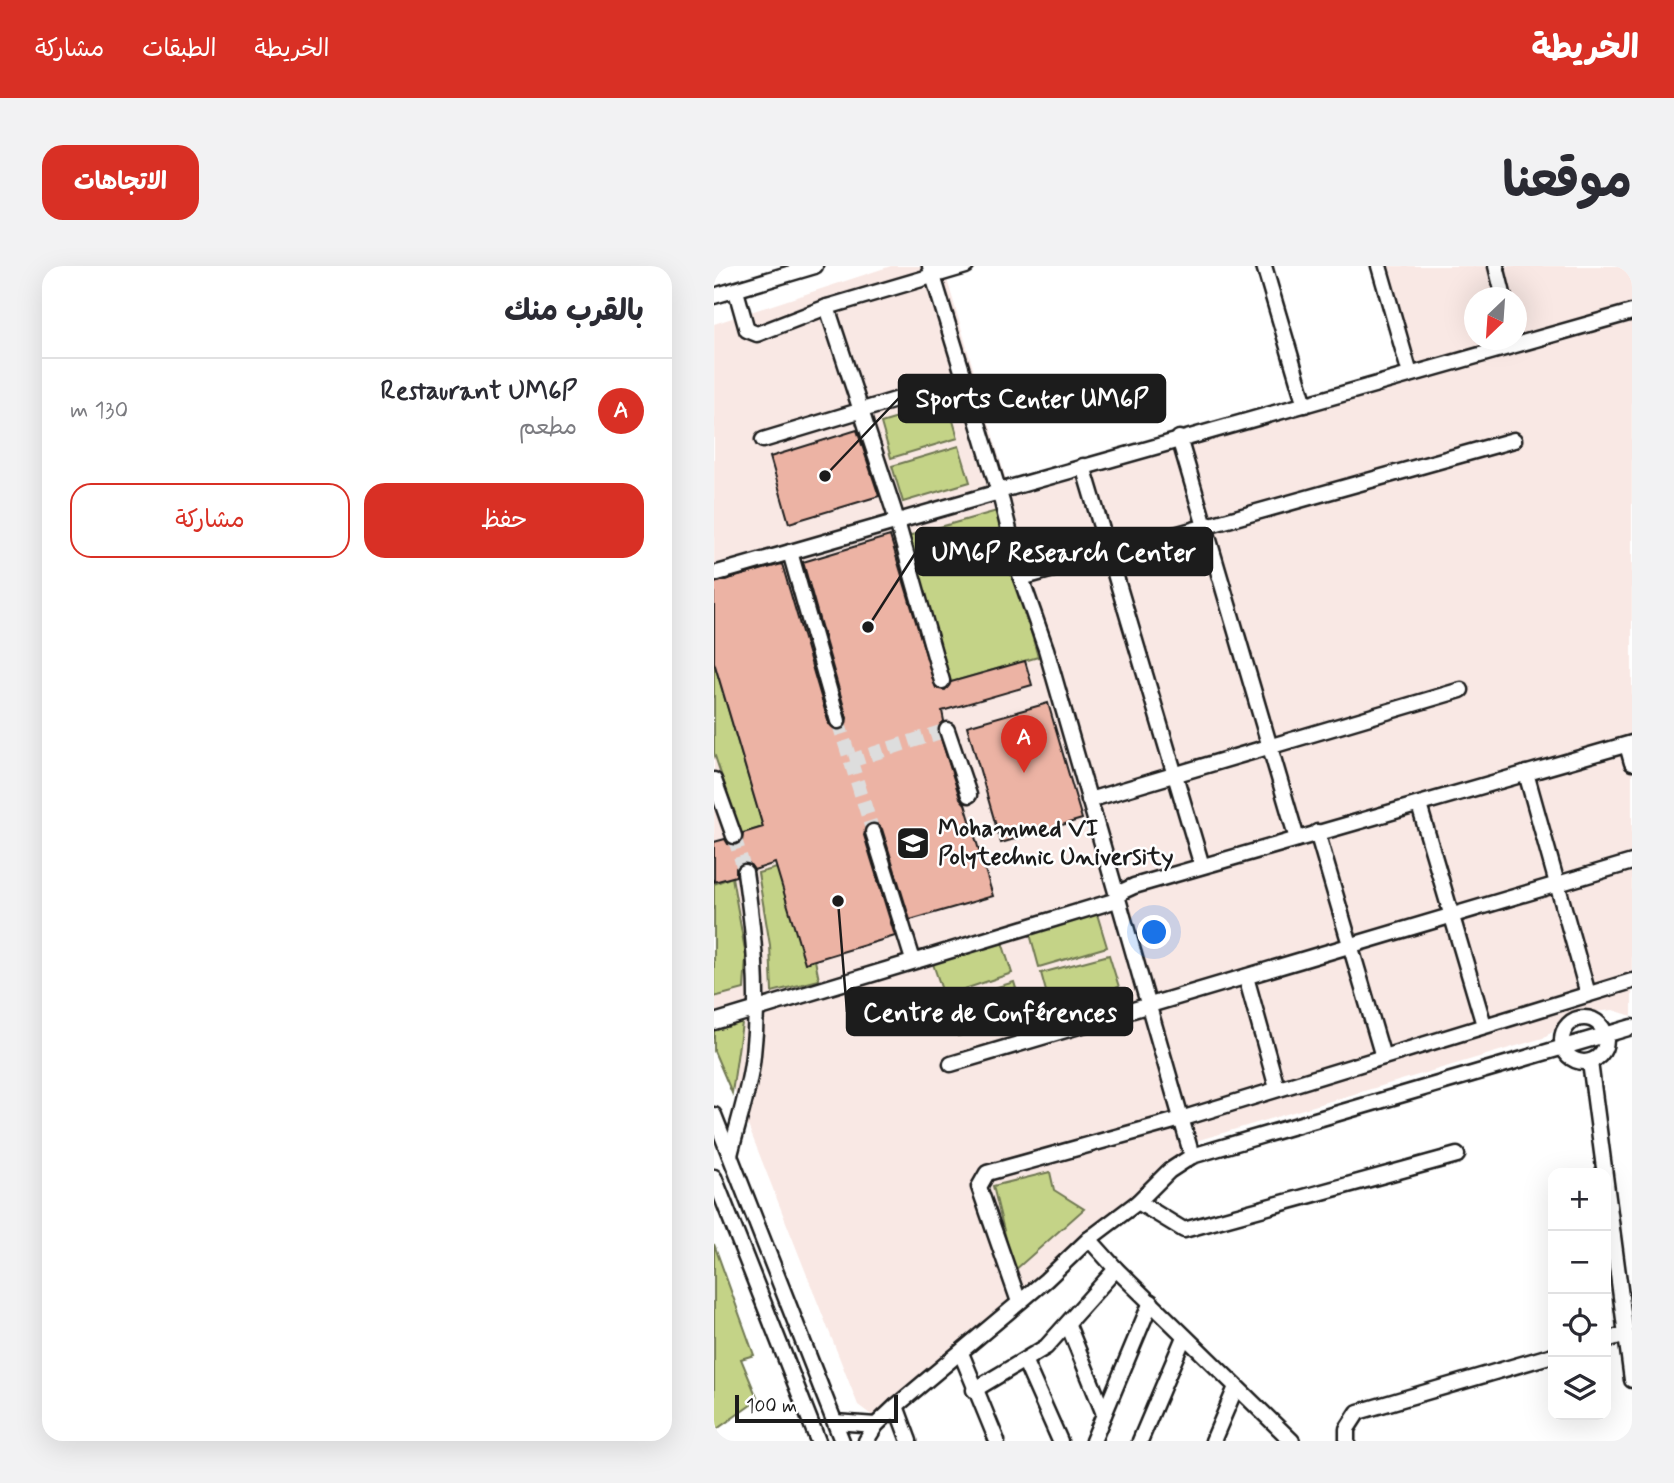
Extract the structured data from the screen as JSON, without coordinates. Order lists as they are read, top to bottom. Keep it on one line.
{"places":{"other":["Sports Center UM6P","UM6P Research Center","Centre de Conférences"],"school or university":["Mohammed VI Polytechnic University"]},"scale_bar":"100 m","north":"bottom left","page":{"header":"الخريطة","nav":["الخريطة","الطبقات","مشاركة"],"title":"موقعنا","buttons":["الاتجاهات",["حفظ","مشاركة"]],"heading":"بالقرب منك","list":[{"mark":"A","name":"Restaurant UM6P","note":"مطعم","value":"130 m"}],"pins":"A","map_buttons":["+","−"],"scale":"100 m"}}
